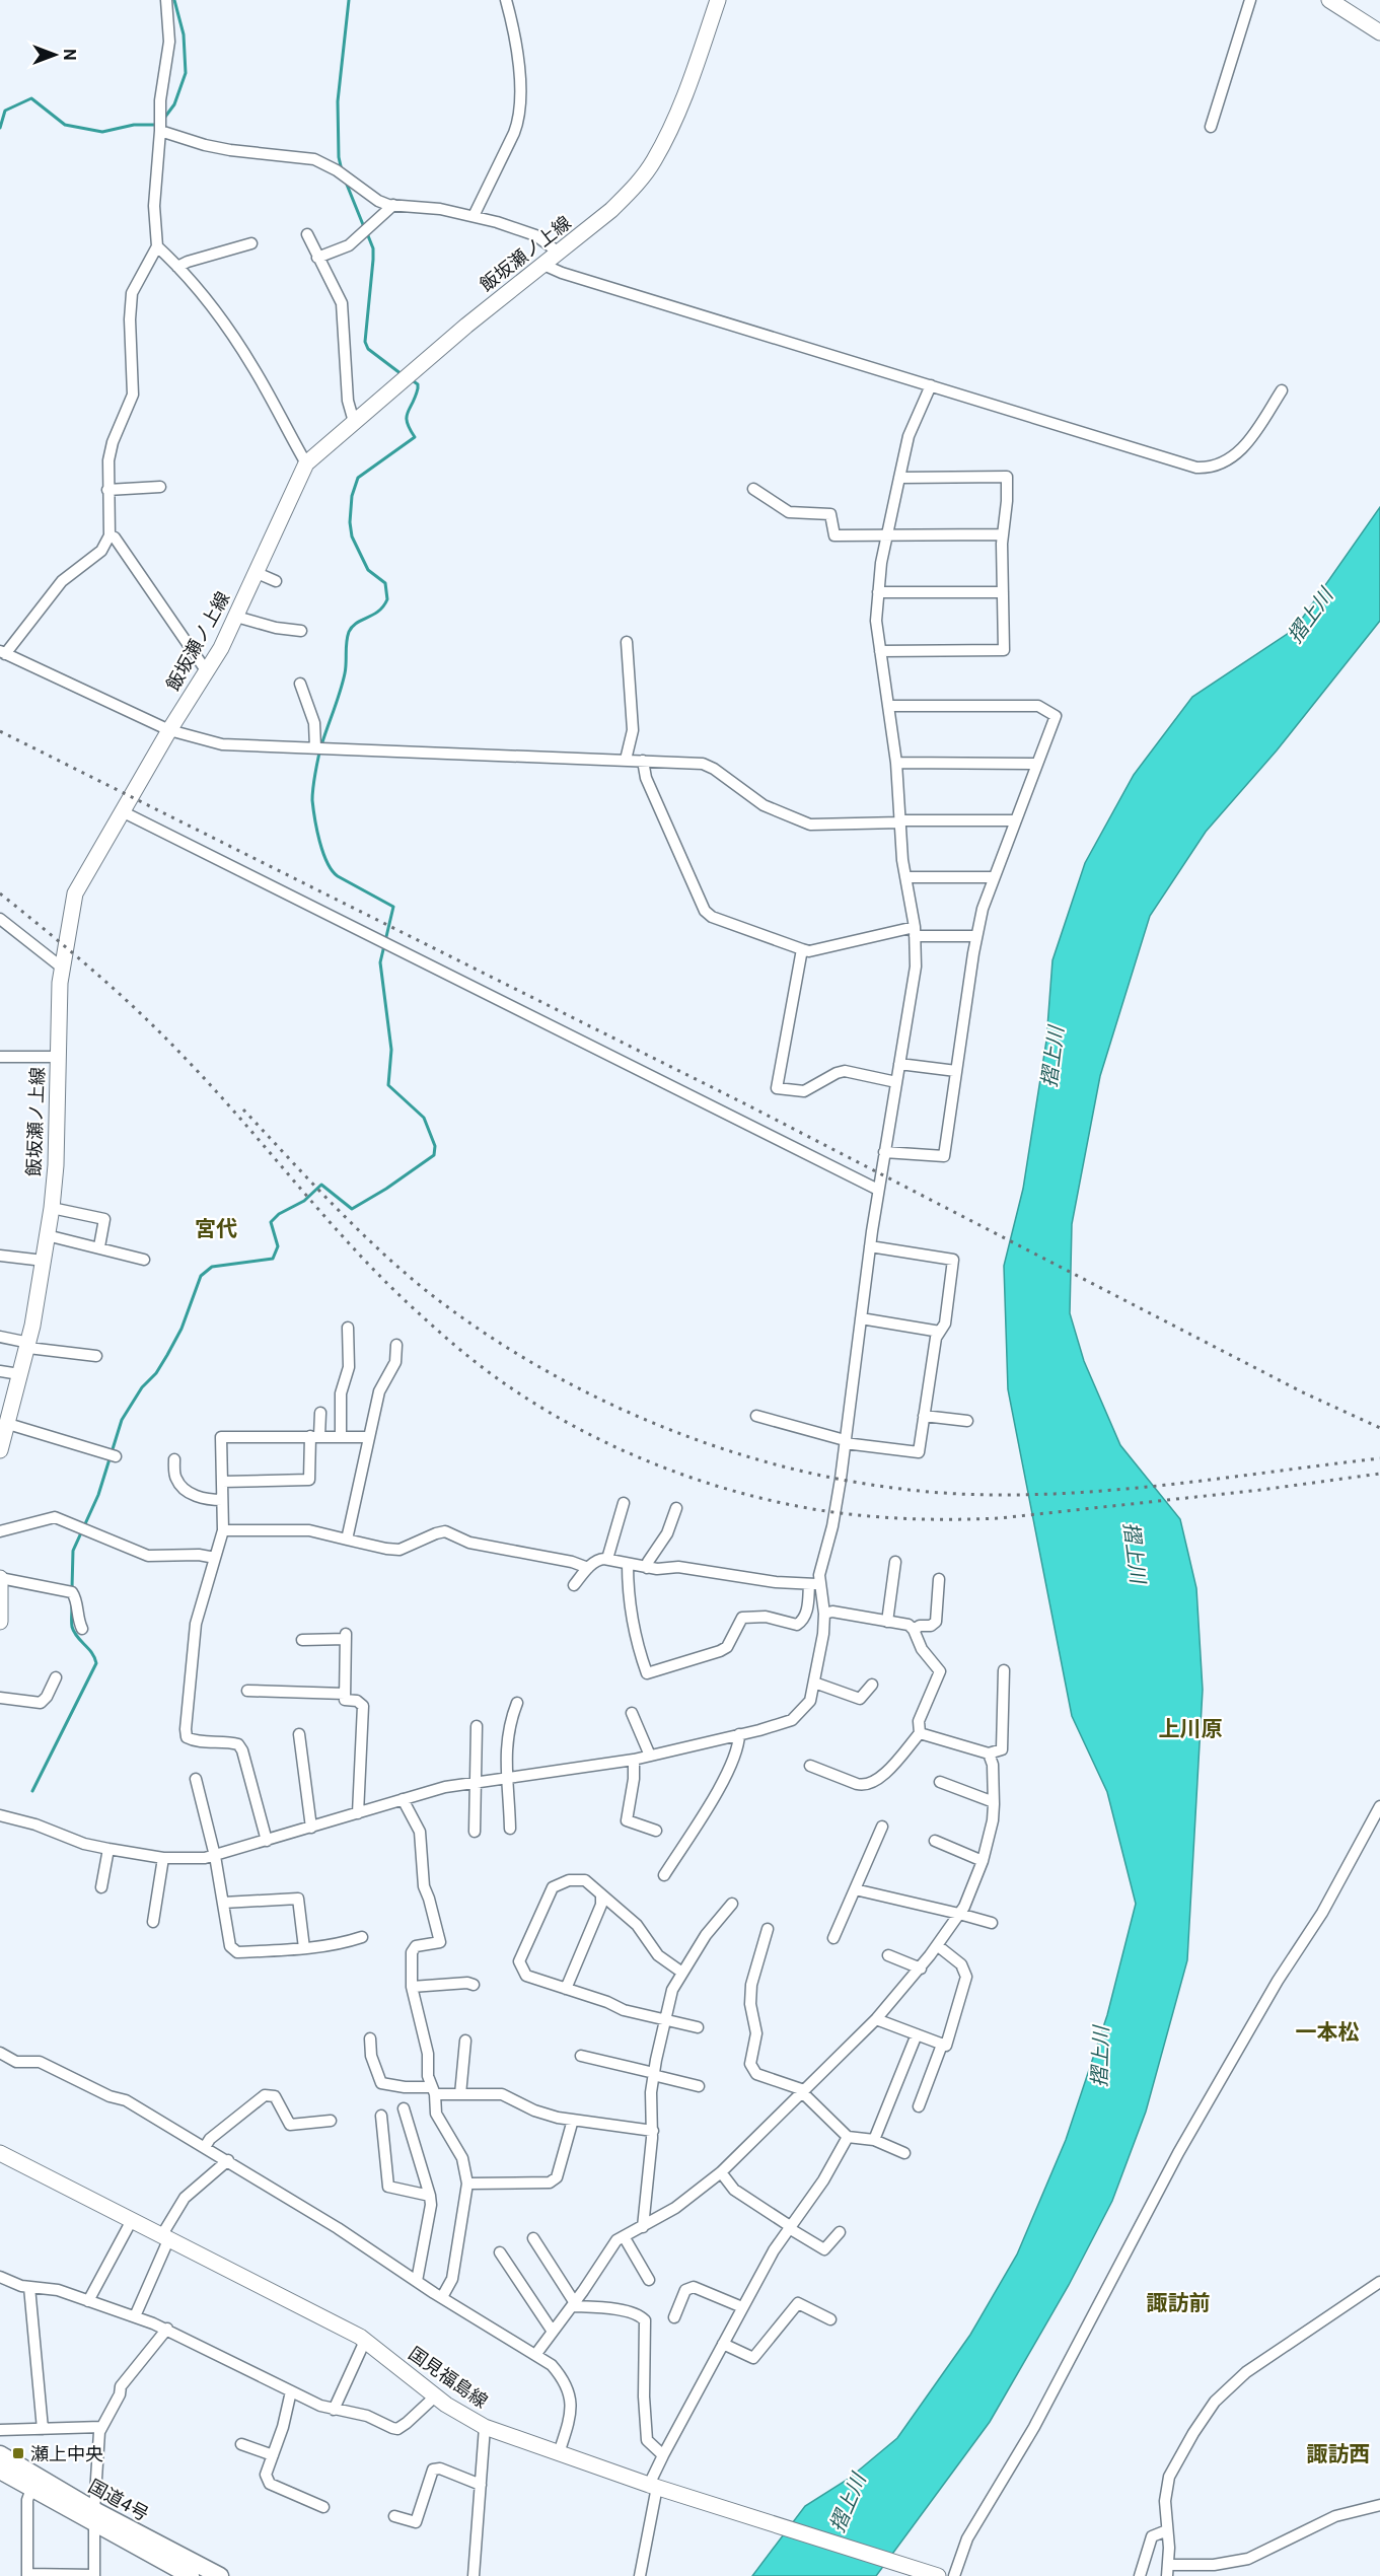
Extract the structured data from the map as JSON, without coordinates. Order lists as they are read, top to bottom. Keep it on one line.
{"streets":{"highway":["国道4号"],"main road":["飯坂瀬ノ上線","国見福島線"]},"districts":["宮代","上川原","一本松","諏訪前","諏訪西"],"water":["摺上川"],"places":{"transit":["瀬上中央"]},"north":"right"}
